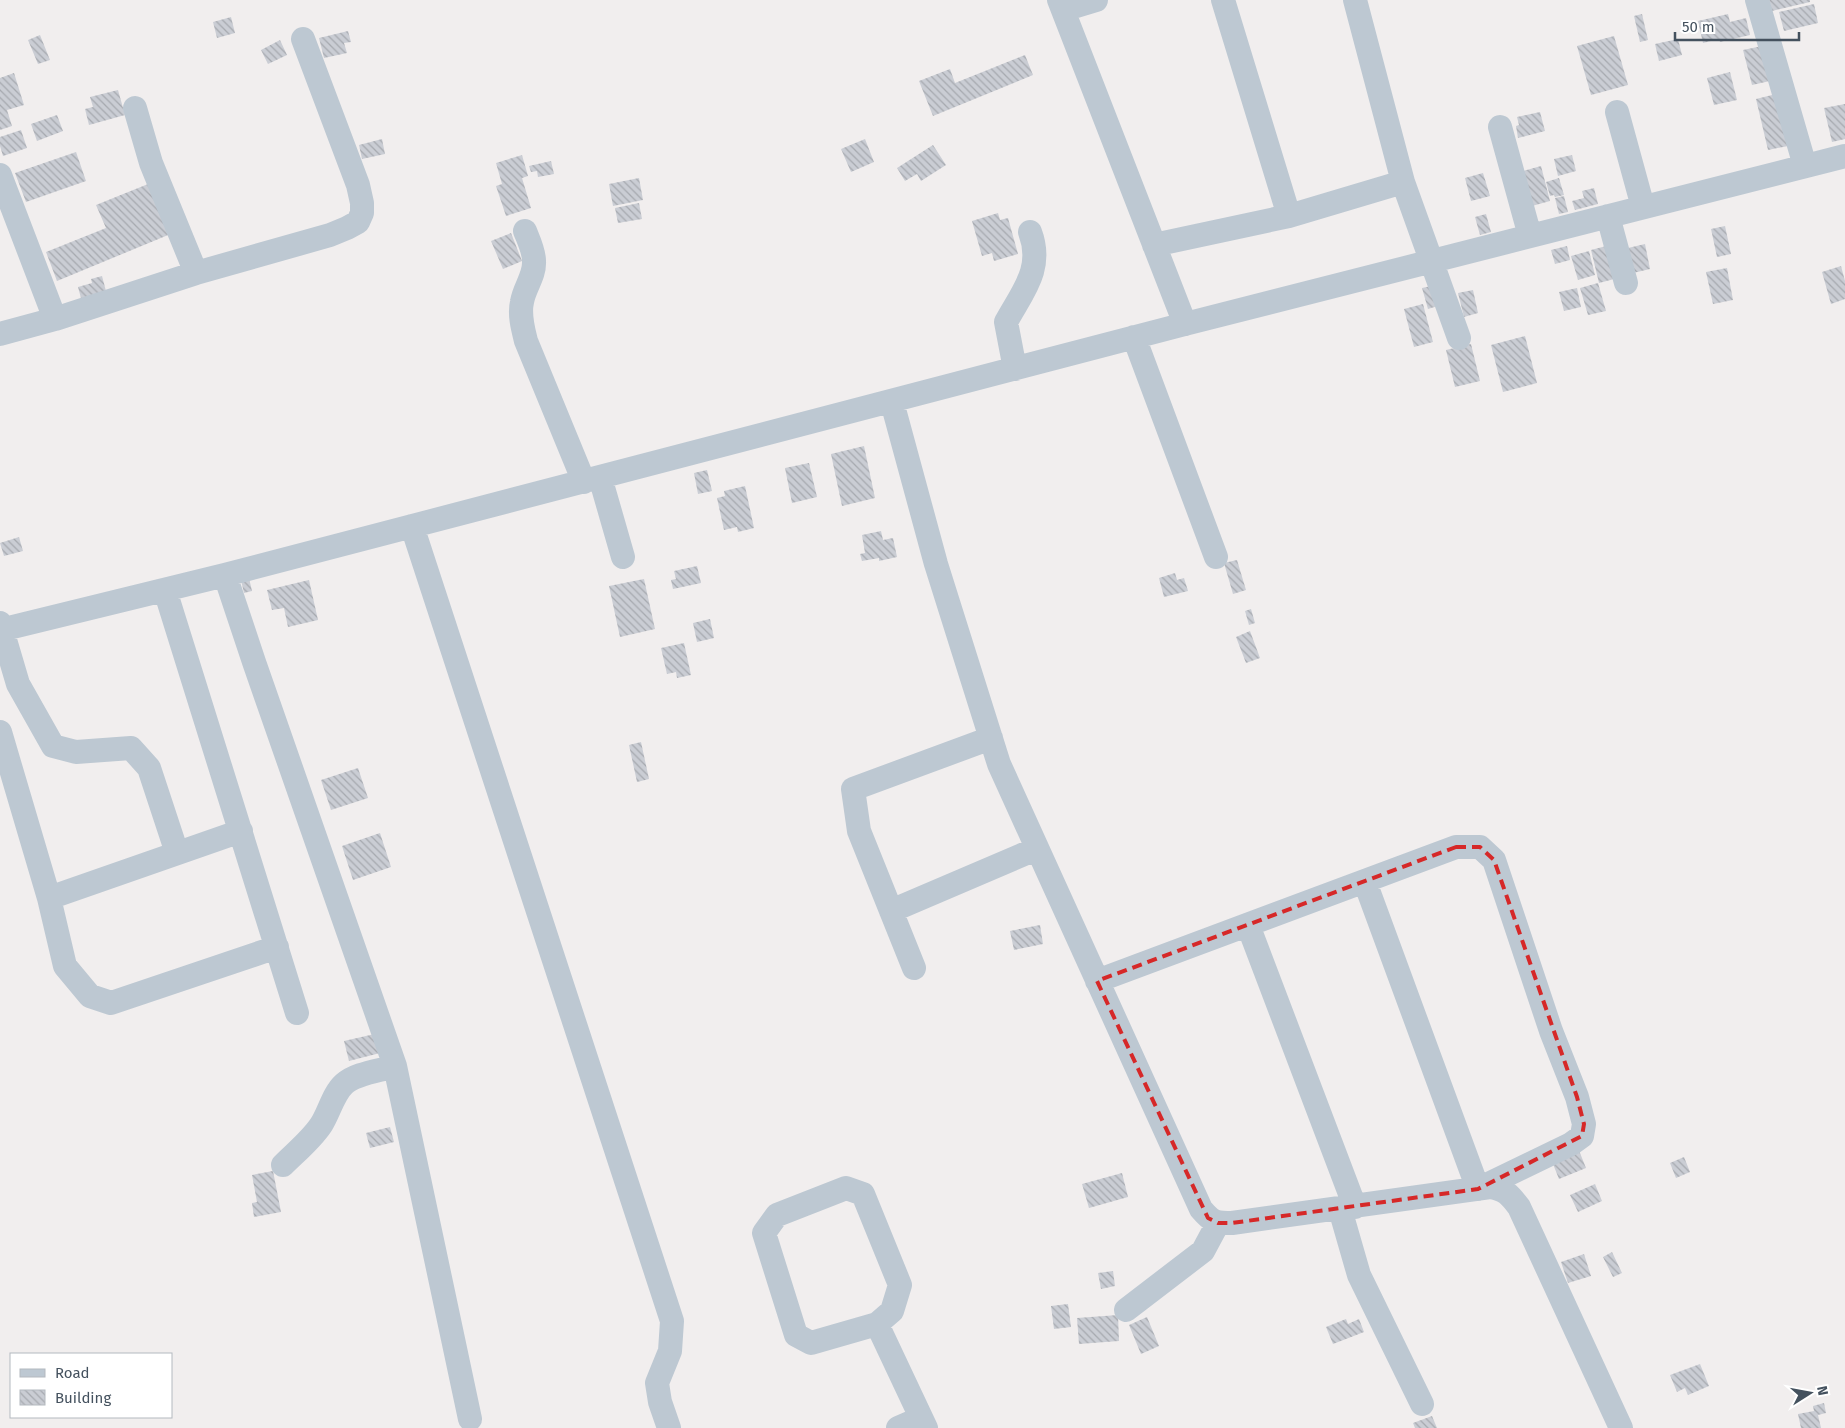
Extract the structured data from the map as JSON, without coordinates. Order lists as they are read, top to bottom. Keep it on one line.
{"legend":["Road","Building"],"scale_bar":"50 m","north":"right"}
